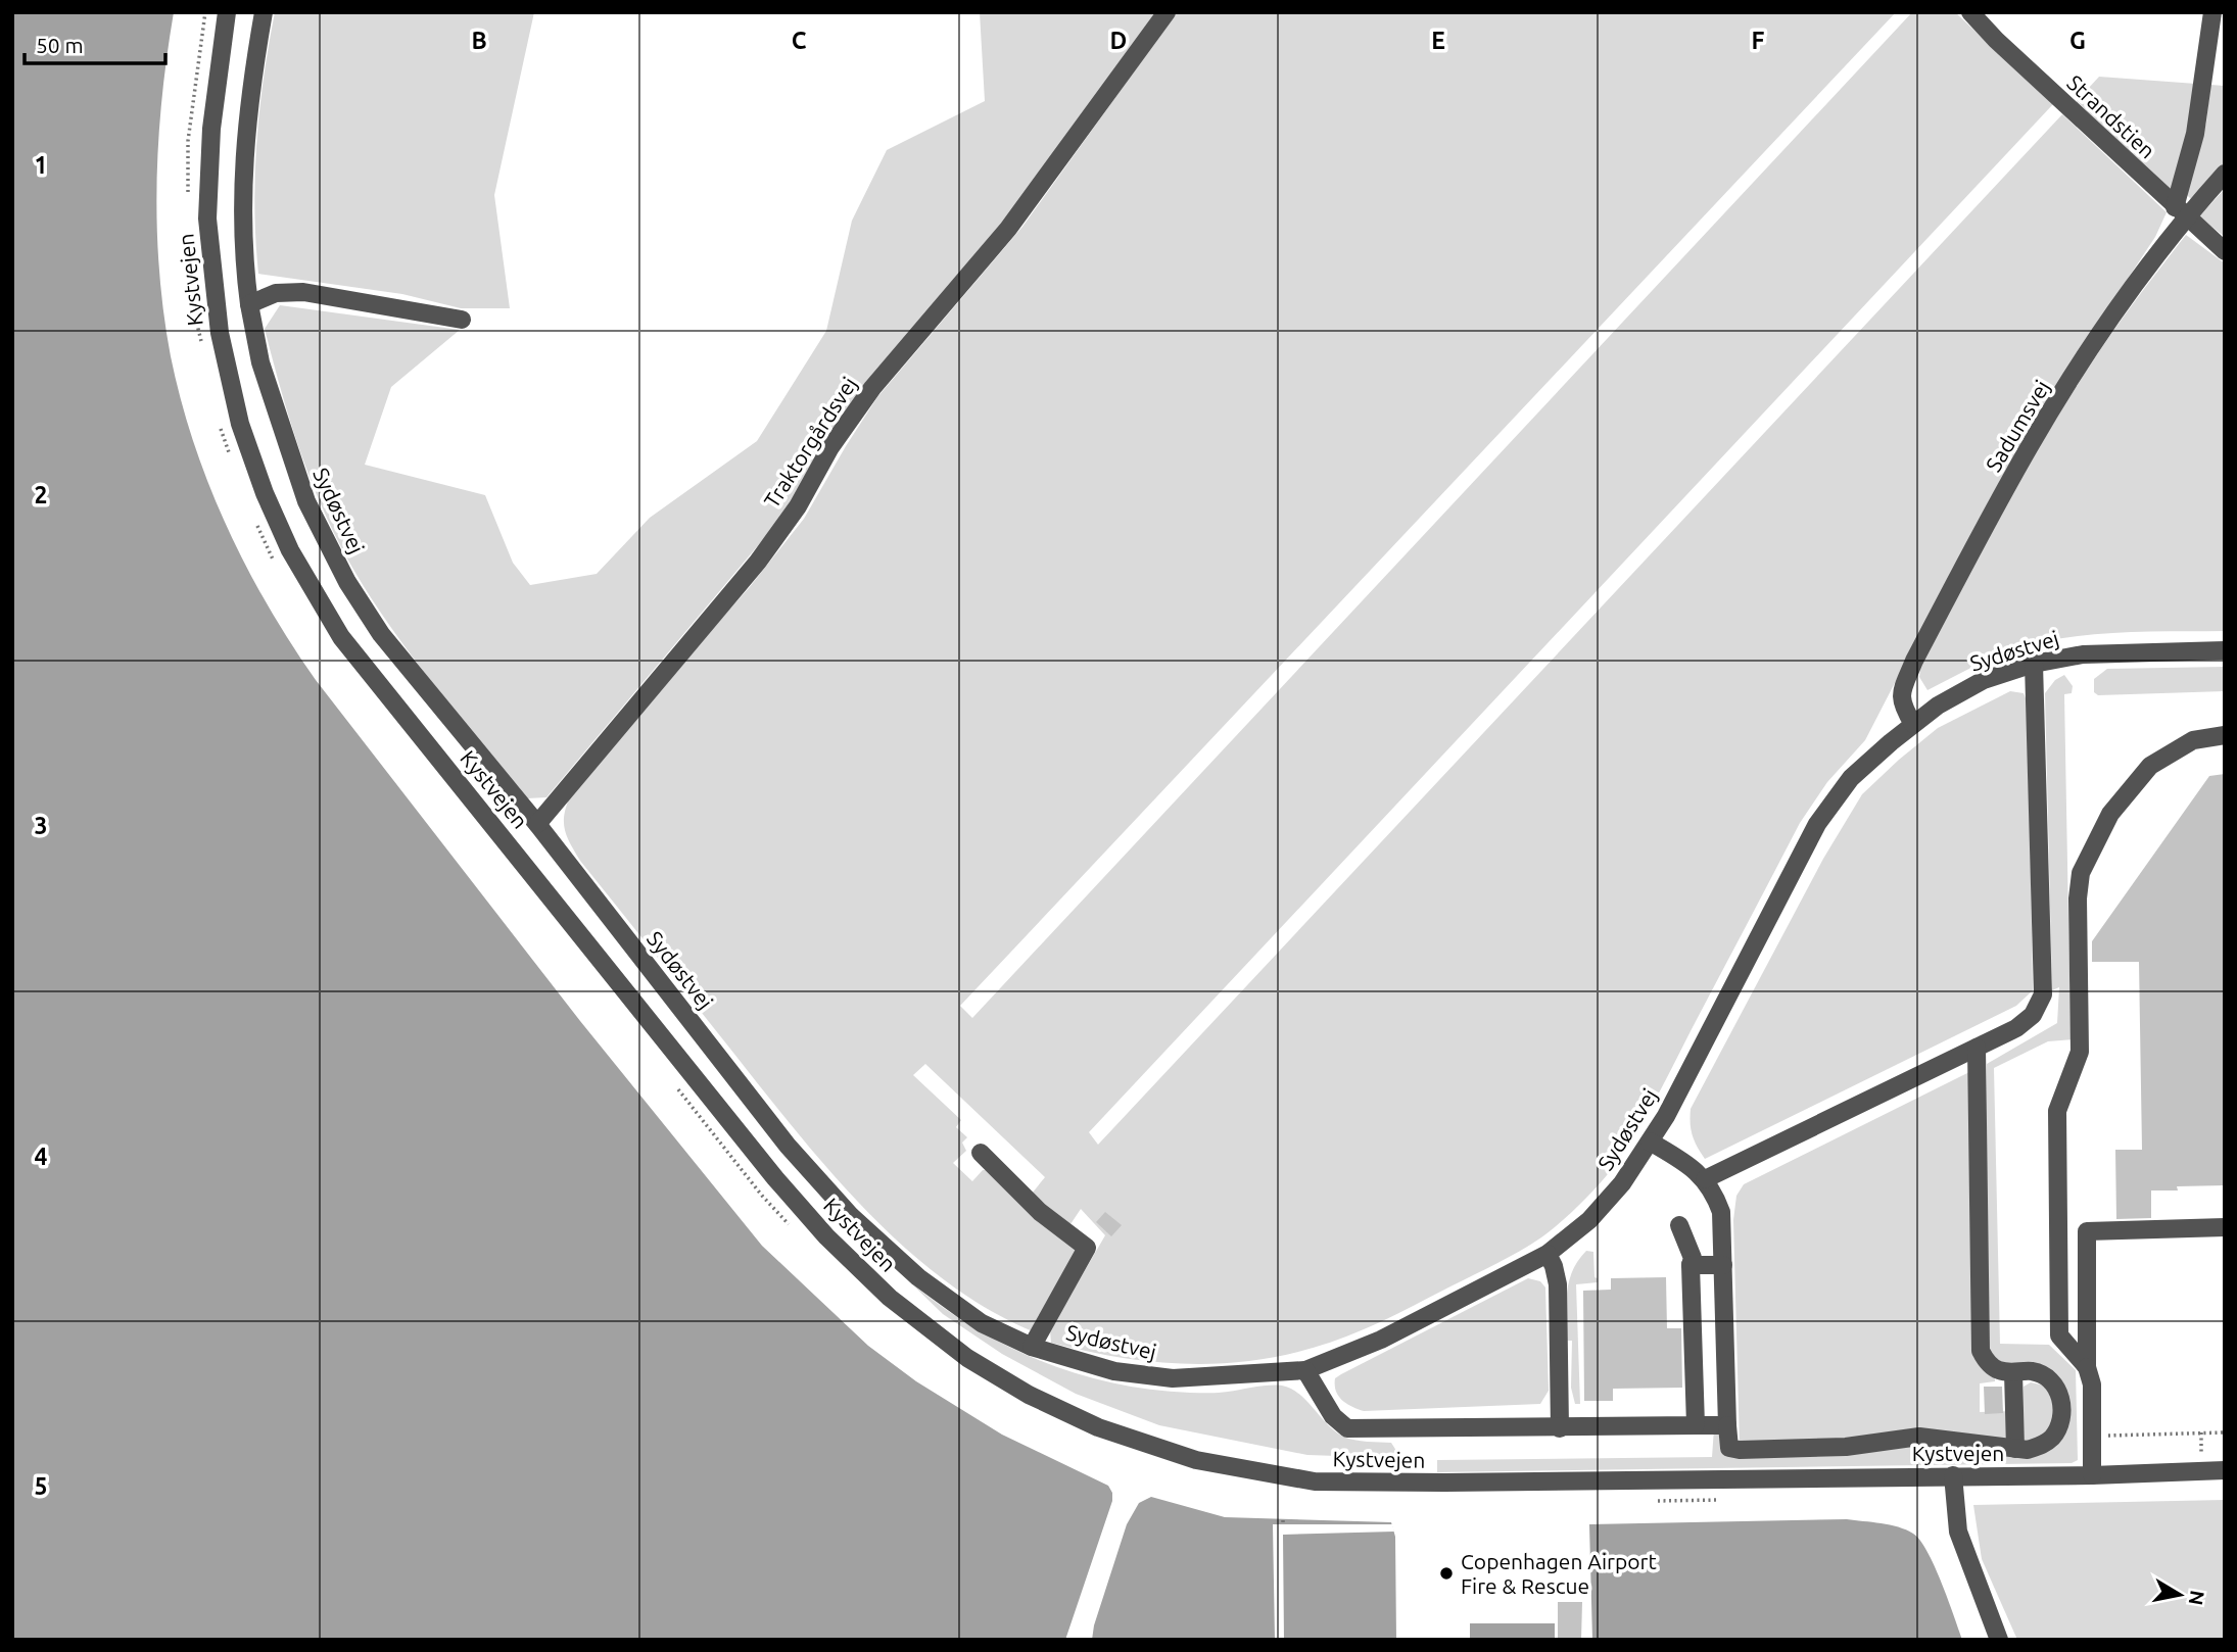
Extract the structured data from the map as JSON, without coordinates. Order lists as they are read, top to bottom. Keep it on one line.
{"streets":{"street":["Strandstien","Kystvejen","Sadumsvej","Traktorgårdsvej","Sydøstvej"]},"crossings":[["Strandstien","Sadumsvej"],["Sadumsvej","Sydøstvej"],["Traktorgårdsvej","Sydøstvej"]],"places":["Copenhagen Airport Fire & Rescue"],"scale_bar":"50 m","north":"right","grid":{"columns":["B","C","D","E","F","G"],"rows":["1","2","3","4","5"]}}
